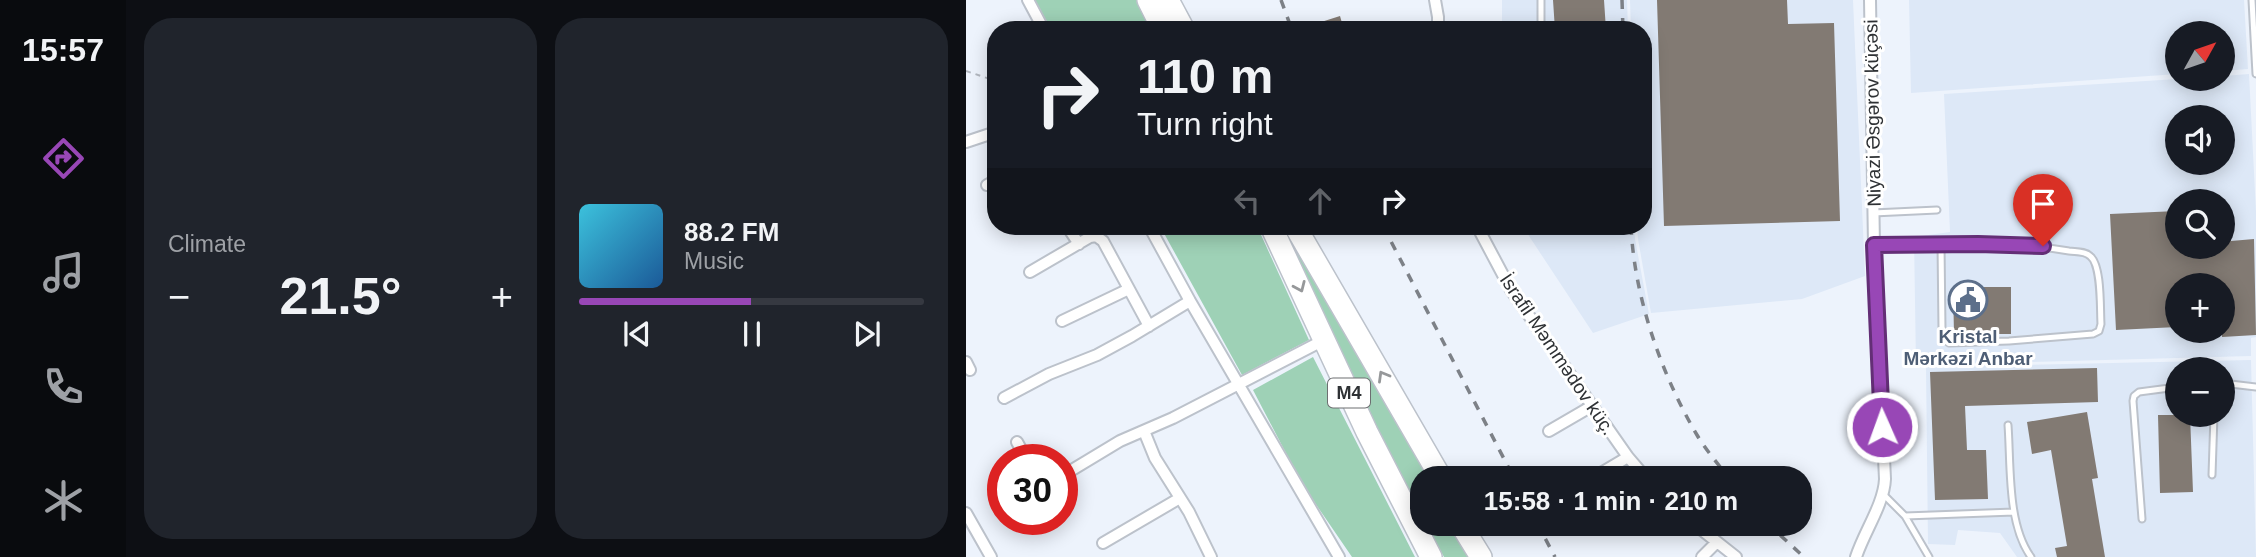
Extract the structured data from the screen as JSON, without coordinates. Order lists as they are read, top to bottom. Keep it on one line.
{"streets":{"highway":["M4"],"street":["Niyazi Əsgərov küçəsi","İsrafil Məmmədov küç."]},"places":{"public building":["Kristal Mərkəzi Anbar"]},"north":"top right","page":{"tabs":"15:57","tile":"Climate","map_buttons":["+","−"],"turn":["110 m","Turn right"],"song":["88.2 FM","Music"],"heat":["−","21.5°","+"],"limit":"30","trip":"15:58 · 1 min · 210 m"}}
